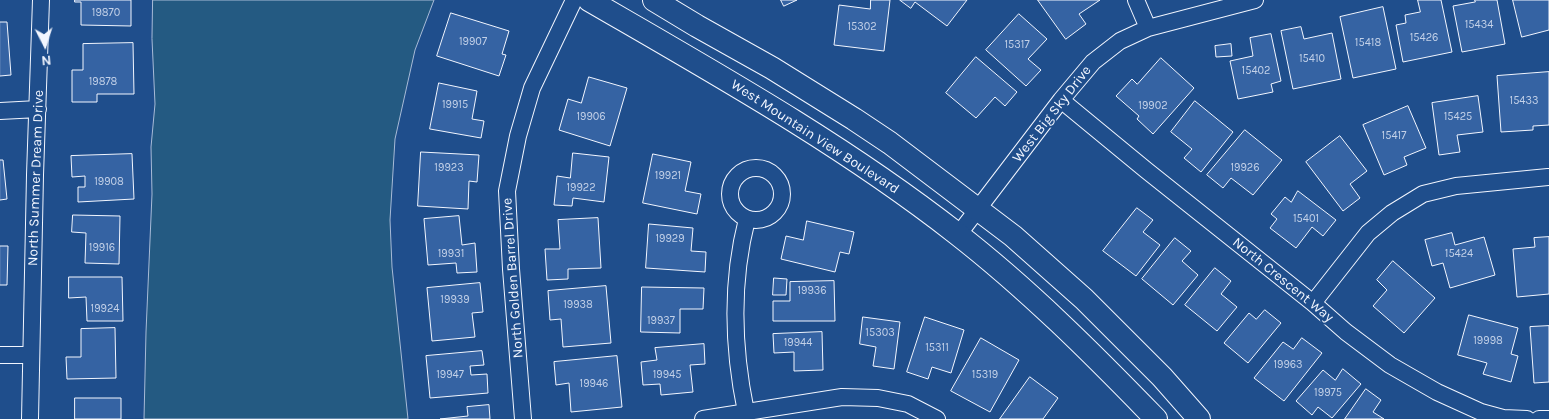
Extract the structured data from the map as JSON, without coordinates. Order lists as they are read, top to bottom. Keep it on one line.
{"streets":{"street":["West Big Sky Drive","West Mountain View Boulevard","North Summer Dream Drive","North Golden Barrel Drive","North Crescent Way"]},"crossings":[["West Big Sky Drive","West Mountain View Boulevard"],["West Big Sky Drive","North Crescent Way"]],"house_numbers":["19870","15434","15302","15426","19907","15418","15317","15410","15402","19878","15433","19915","19902","19906","15425","15417","19923","19926","19921","19908","19922","15401","19929","19916","19931","15424","19936","19939","19938","19924","19937","15303","19998","19944","15311","19963","19947","19945","15319","19946","19975"],"north":"bottom"}
